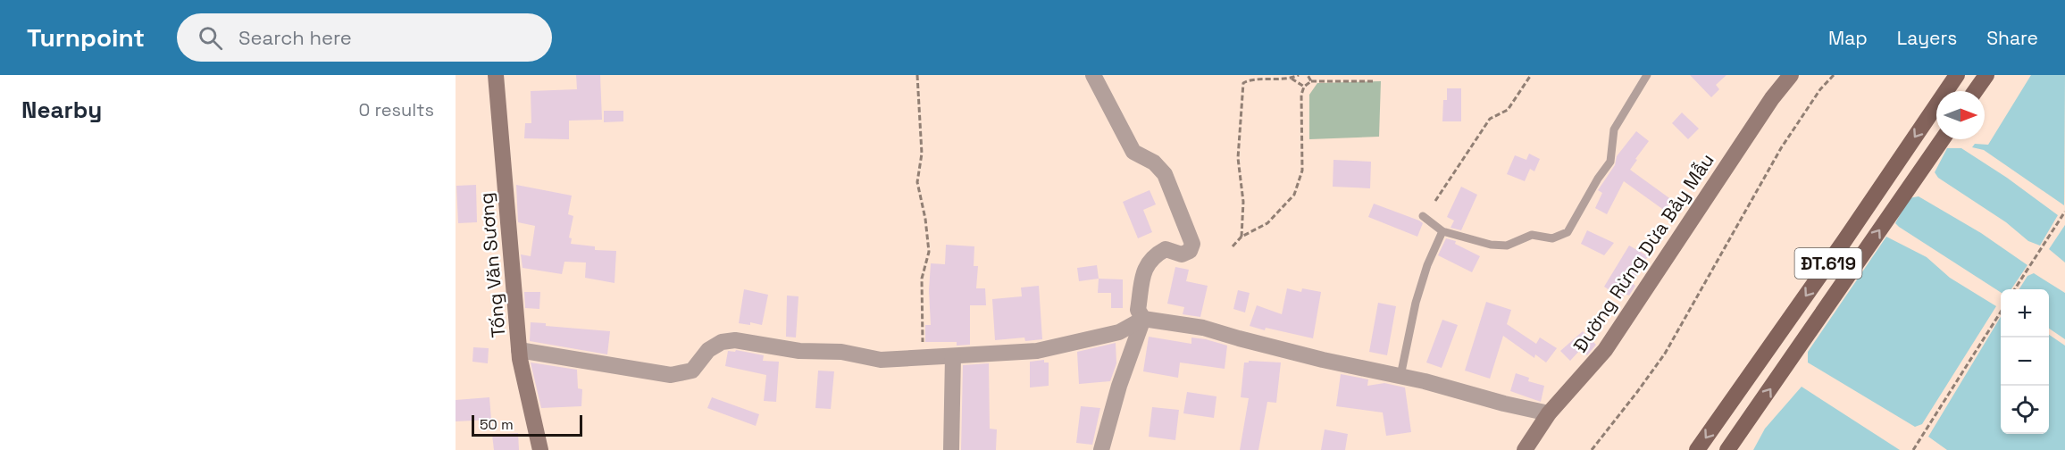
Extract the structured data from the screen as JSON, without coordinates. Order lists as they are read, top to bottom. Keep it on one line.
{"streets":{"main road":["ĐT.619"],"street":["Đường Rừng Dừa Bảy Mẫu","Tống Văn Sương"]},"scale_bar":"50 m","north":"right","page":{"header":"Turnpoint","search":"Search here","nav":["Map","Layers","Share"],"heading":["Nearby","0 results"],"map_buttons":["+","−"],"scale":"50 m"}}
